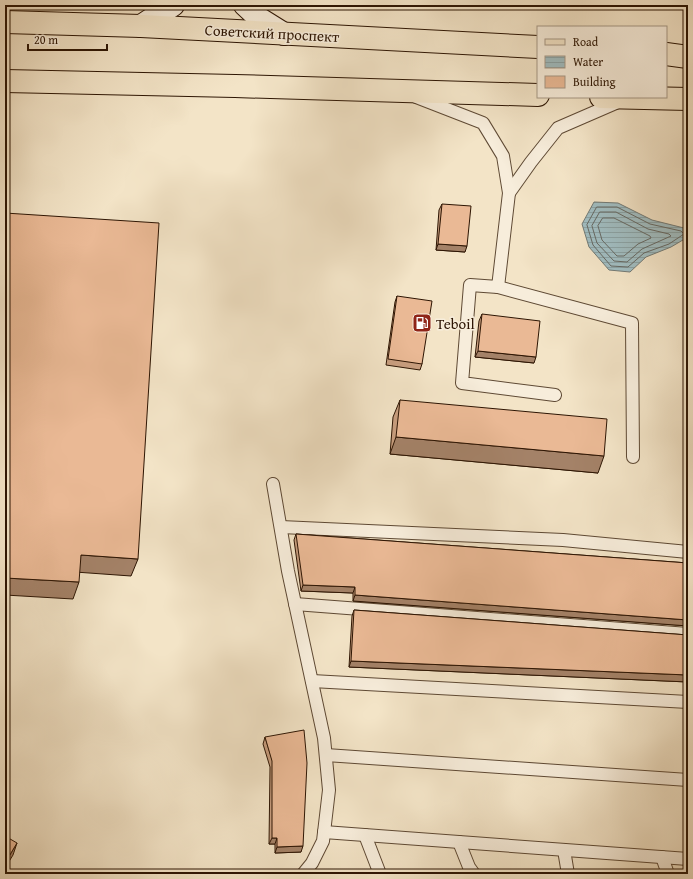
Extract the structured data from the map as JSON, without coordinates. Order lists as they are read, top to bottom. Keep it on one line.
{"streets":{"main road":["Советский проспект"]},"places":{"fuel station":["Teboil"]},"legend":["Road","Water","Building"],"scale_bar":"20 m"}
